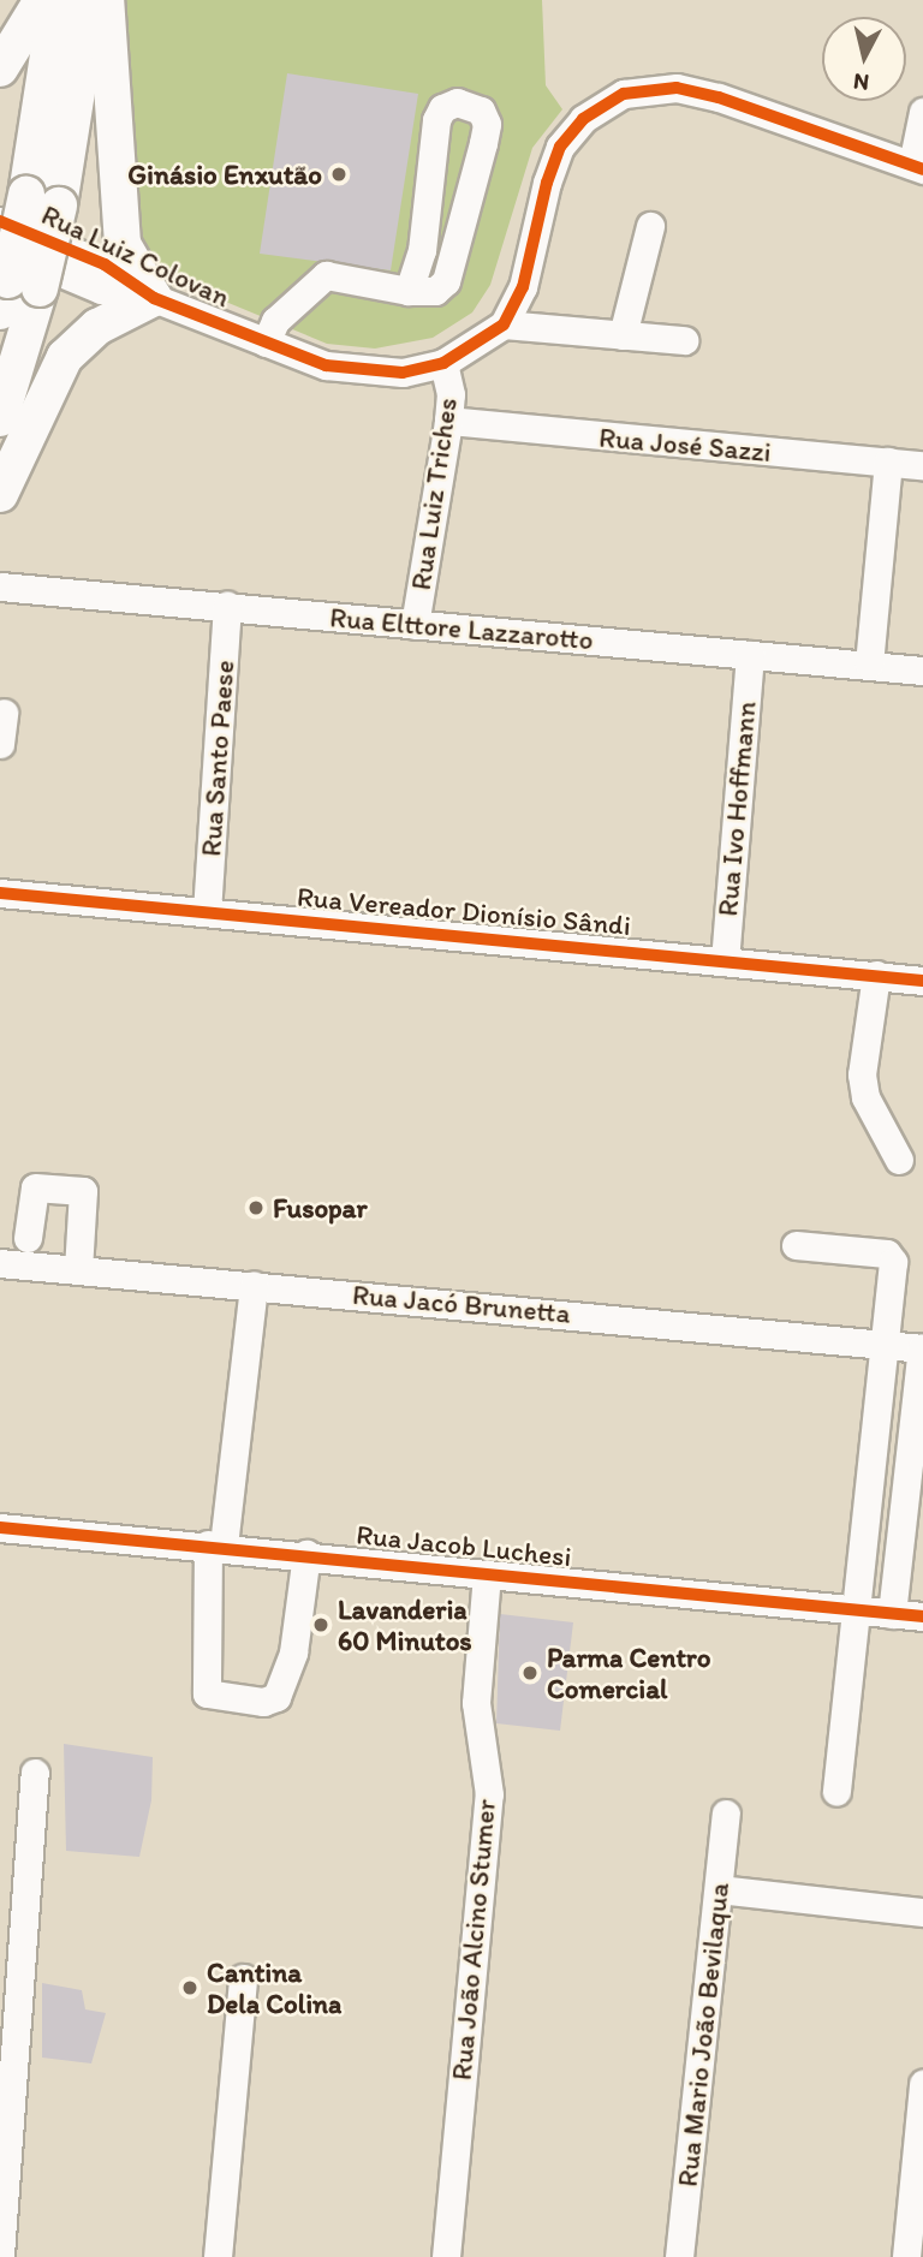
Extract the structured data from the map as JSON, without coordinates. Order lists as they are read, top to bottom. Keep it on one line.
{"streets":{"street":["Rua Luiz Colovan","Rua José Sazzi","Rua Luiz Triches","Rua Elttore Lazzarotto","Rua Santo Paese","Rua Ivo Hoffmann","Rua Vereador Dionísio Sândi","Rua Jacó Brunetta","Rua Jacob Luchesi","Rua João Alcino Stumer","Rua Mario João Bevilaqua"]},"crossings":[["Rua Luiz Colovan","Rua Luiz Triches"],["Rua José Sazzi","Rua Luiz Triches"],["Rua Luiz Triches","Rua Elttore Lazzarotto"],["Rua Elttore Lazzarotto","Rua Santo Paese"],["Rua Elttore Lazzarotto","Rua Ivo Hoffmann"],["Rua Santo Paese","Rua Vereador Dionísio Sândi"],["Rua Ivo Hoffmann","Rua Vereador Dionísio Sândi"],["Rua Jacob Luchesi","Rua João Alcino Stumer"]],"places":["Ginásio Enxutão","Fusopar","Lavanderia 60 Minutos","Parma Centro Comercial","Cantina Dela Colina"],"north":"bottom"}
